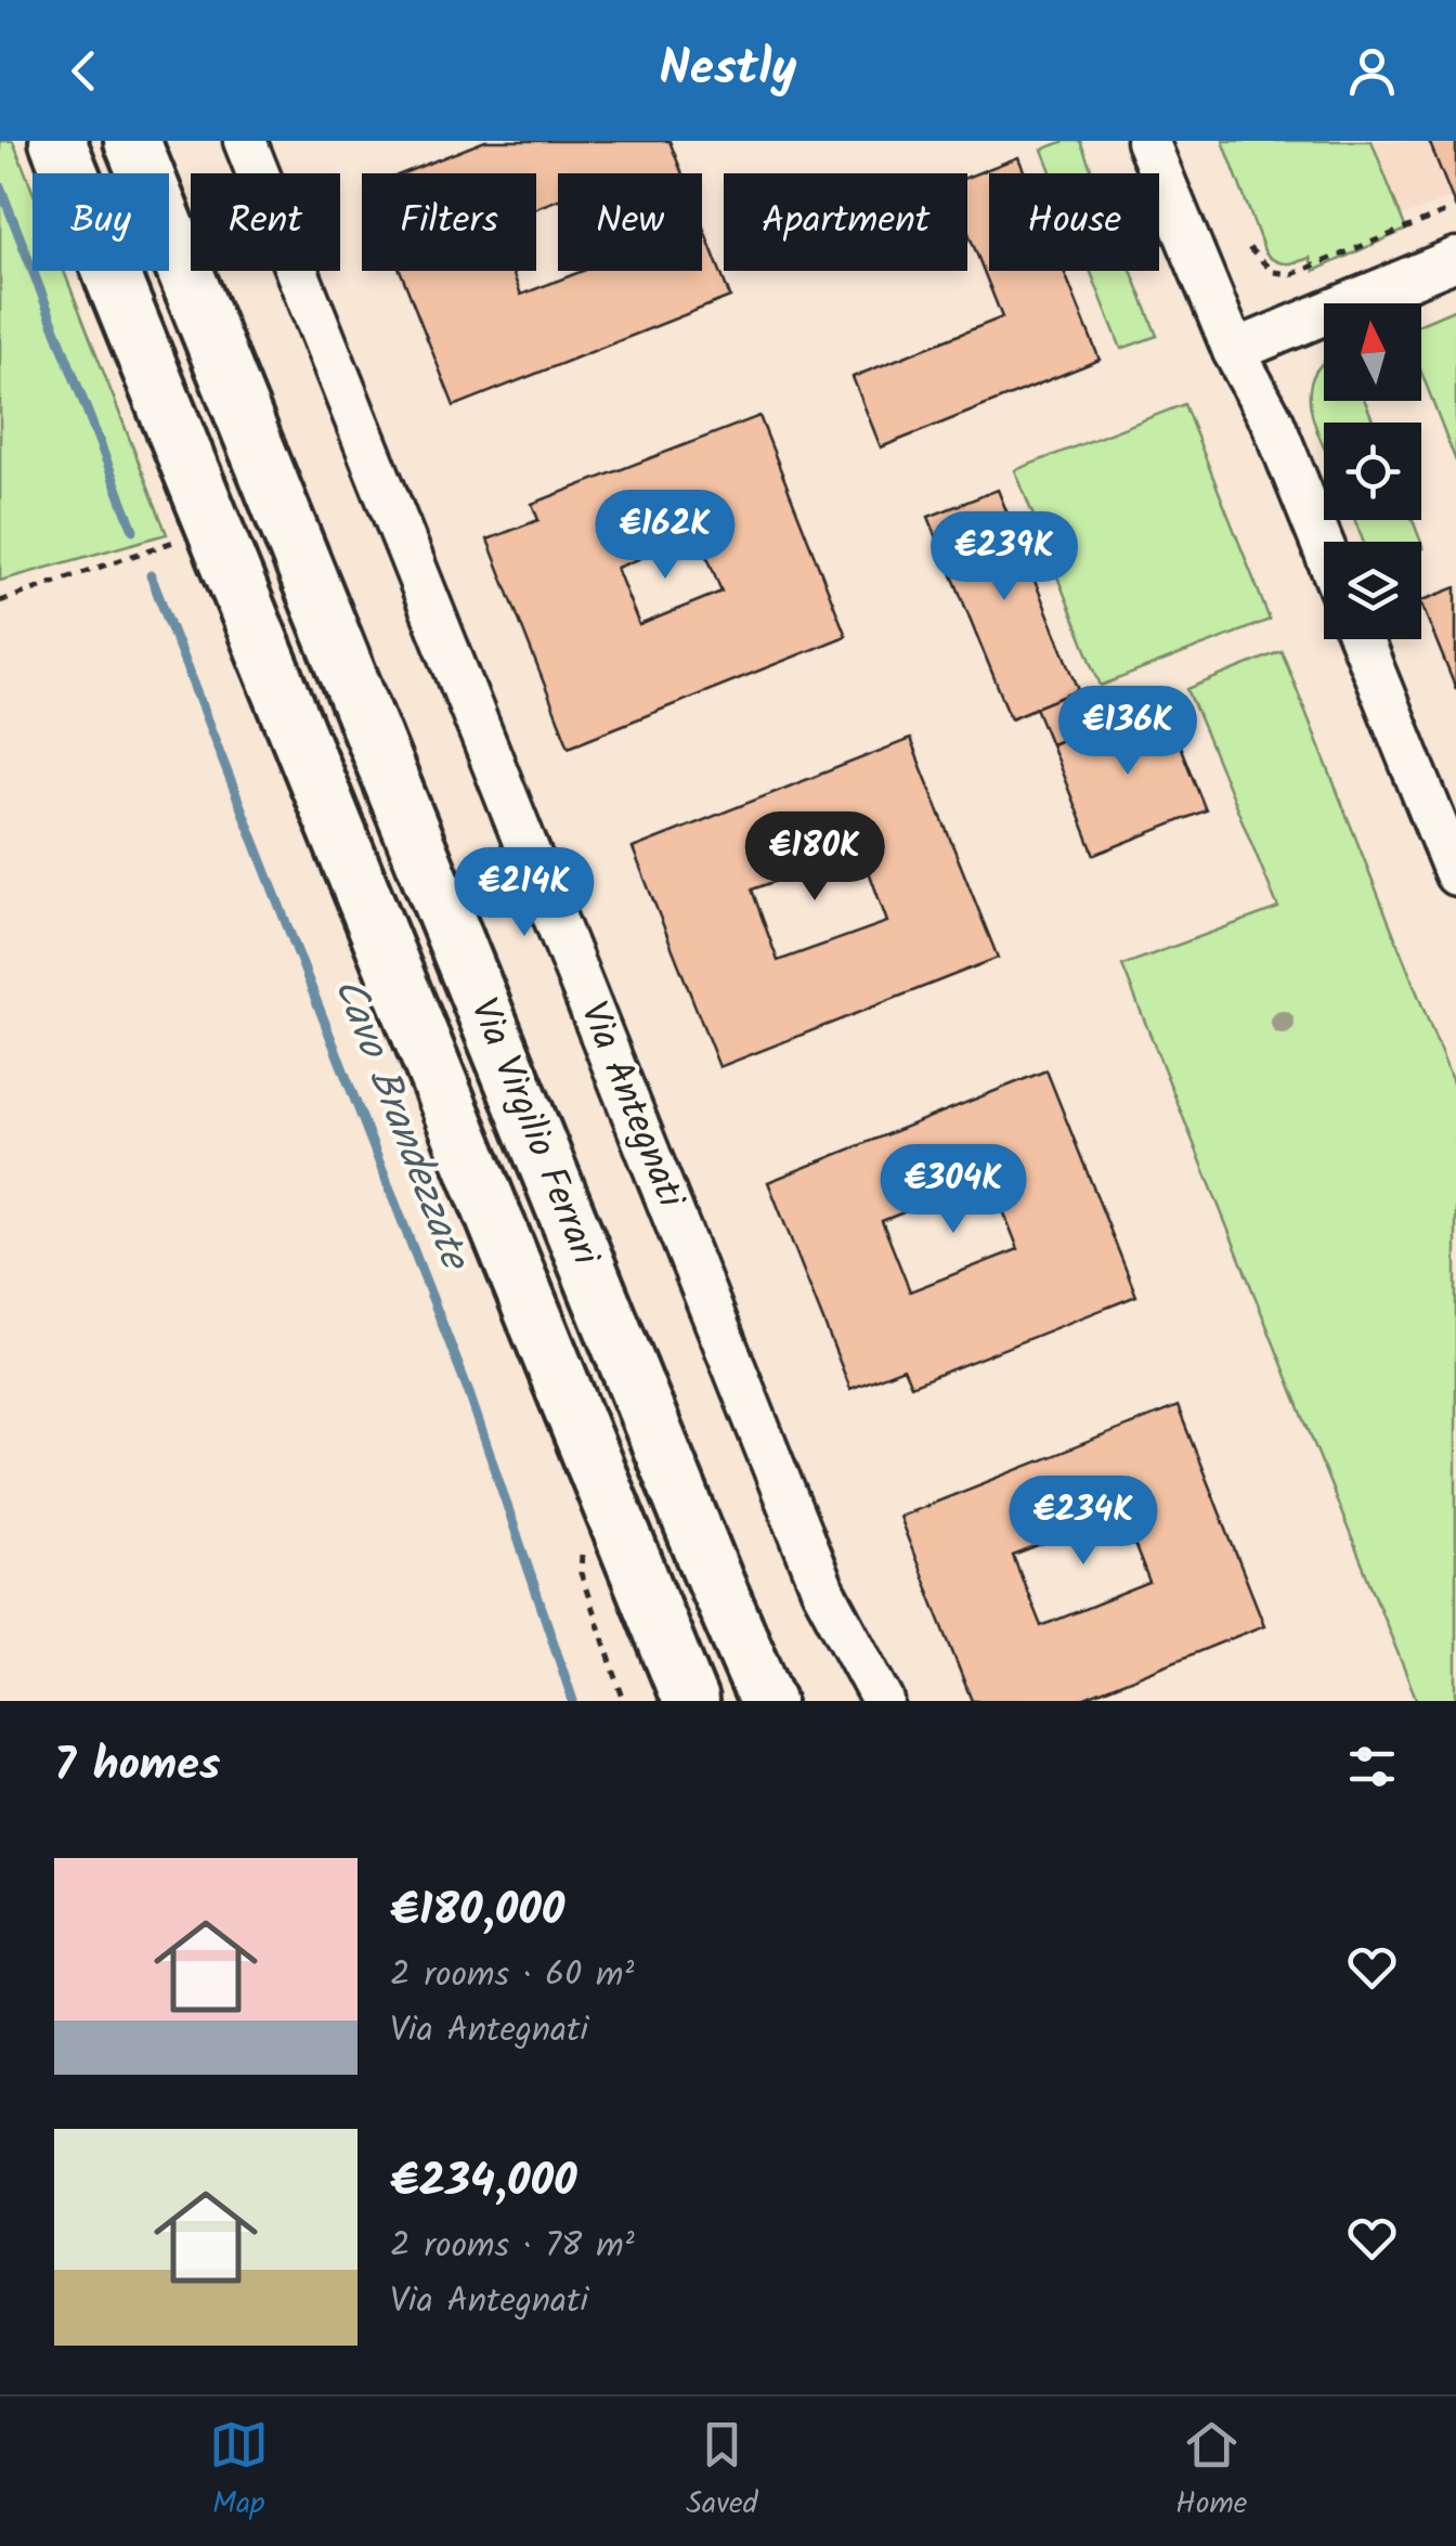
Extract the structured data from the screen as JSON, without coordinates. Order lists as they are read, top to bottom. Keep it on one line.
{"streets":{"main road":["Via Virgilio Ferrari"],"street":["Via Antegnati"]},"water":["Cavo Brandezzate"],"north":"top","page":{"header":"Nestly","chip":["Buy","Rent","Filters","New","Apartment","House"],"price":["€162K","€239K","€136K","€180K","€214K","€304K","€234K"],"heading":"7 homes","list":[{"name":"€180,000","note":"2 rooms · 60 m² · Via Antegnati"},{"name":"€234,000","note":"2 rooms · 78 m² · Via Antegnati"}],"tabs":["Map","Saved","Home"]}}
